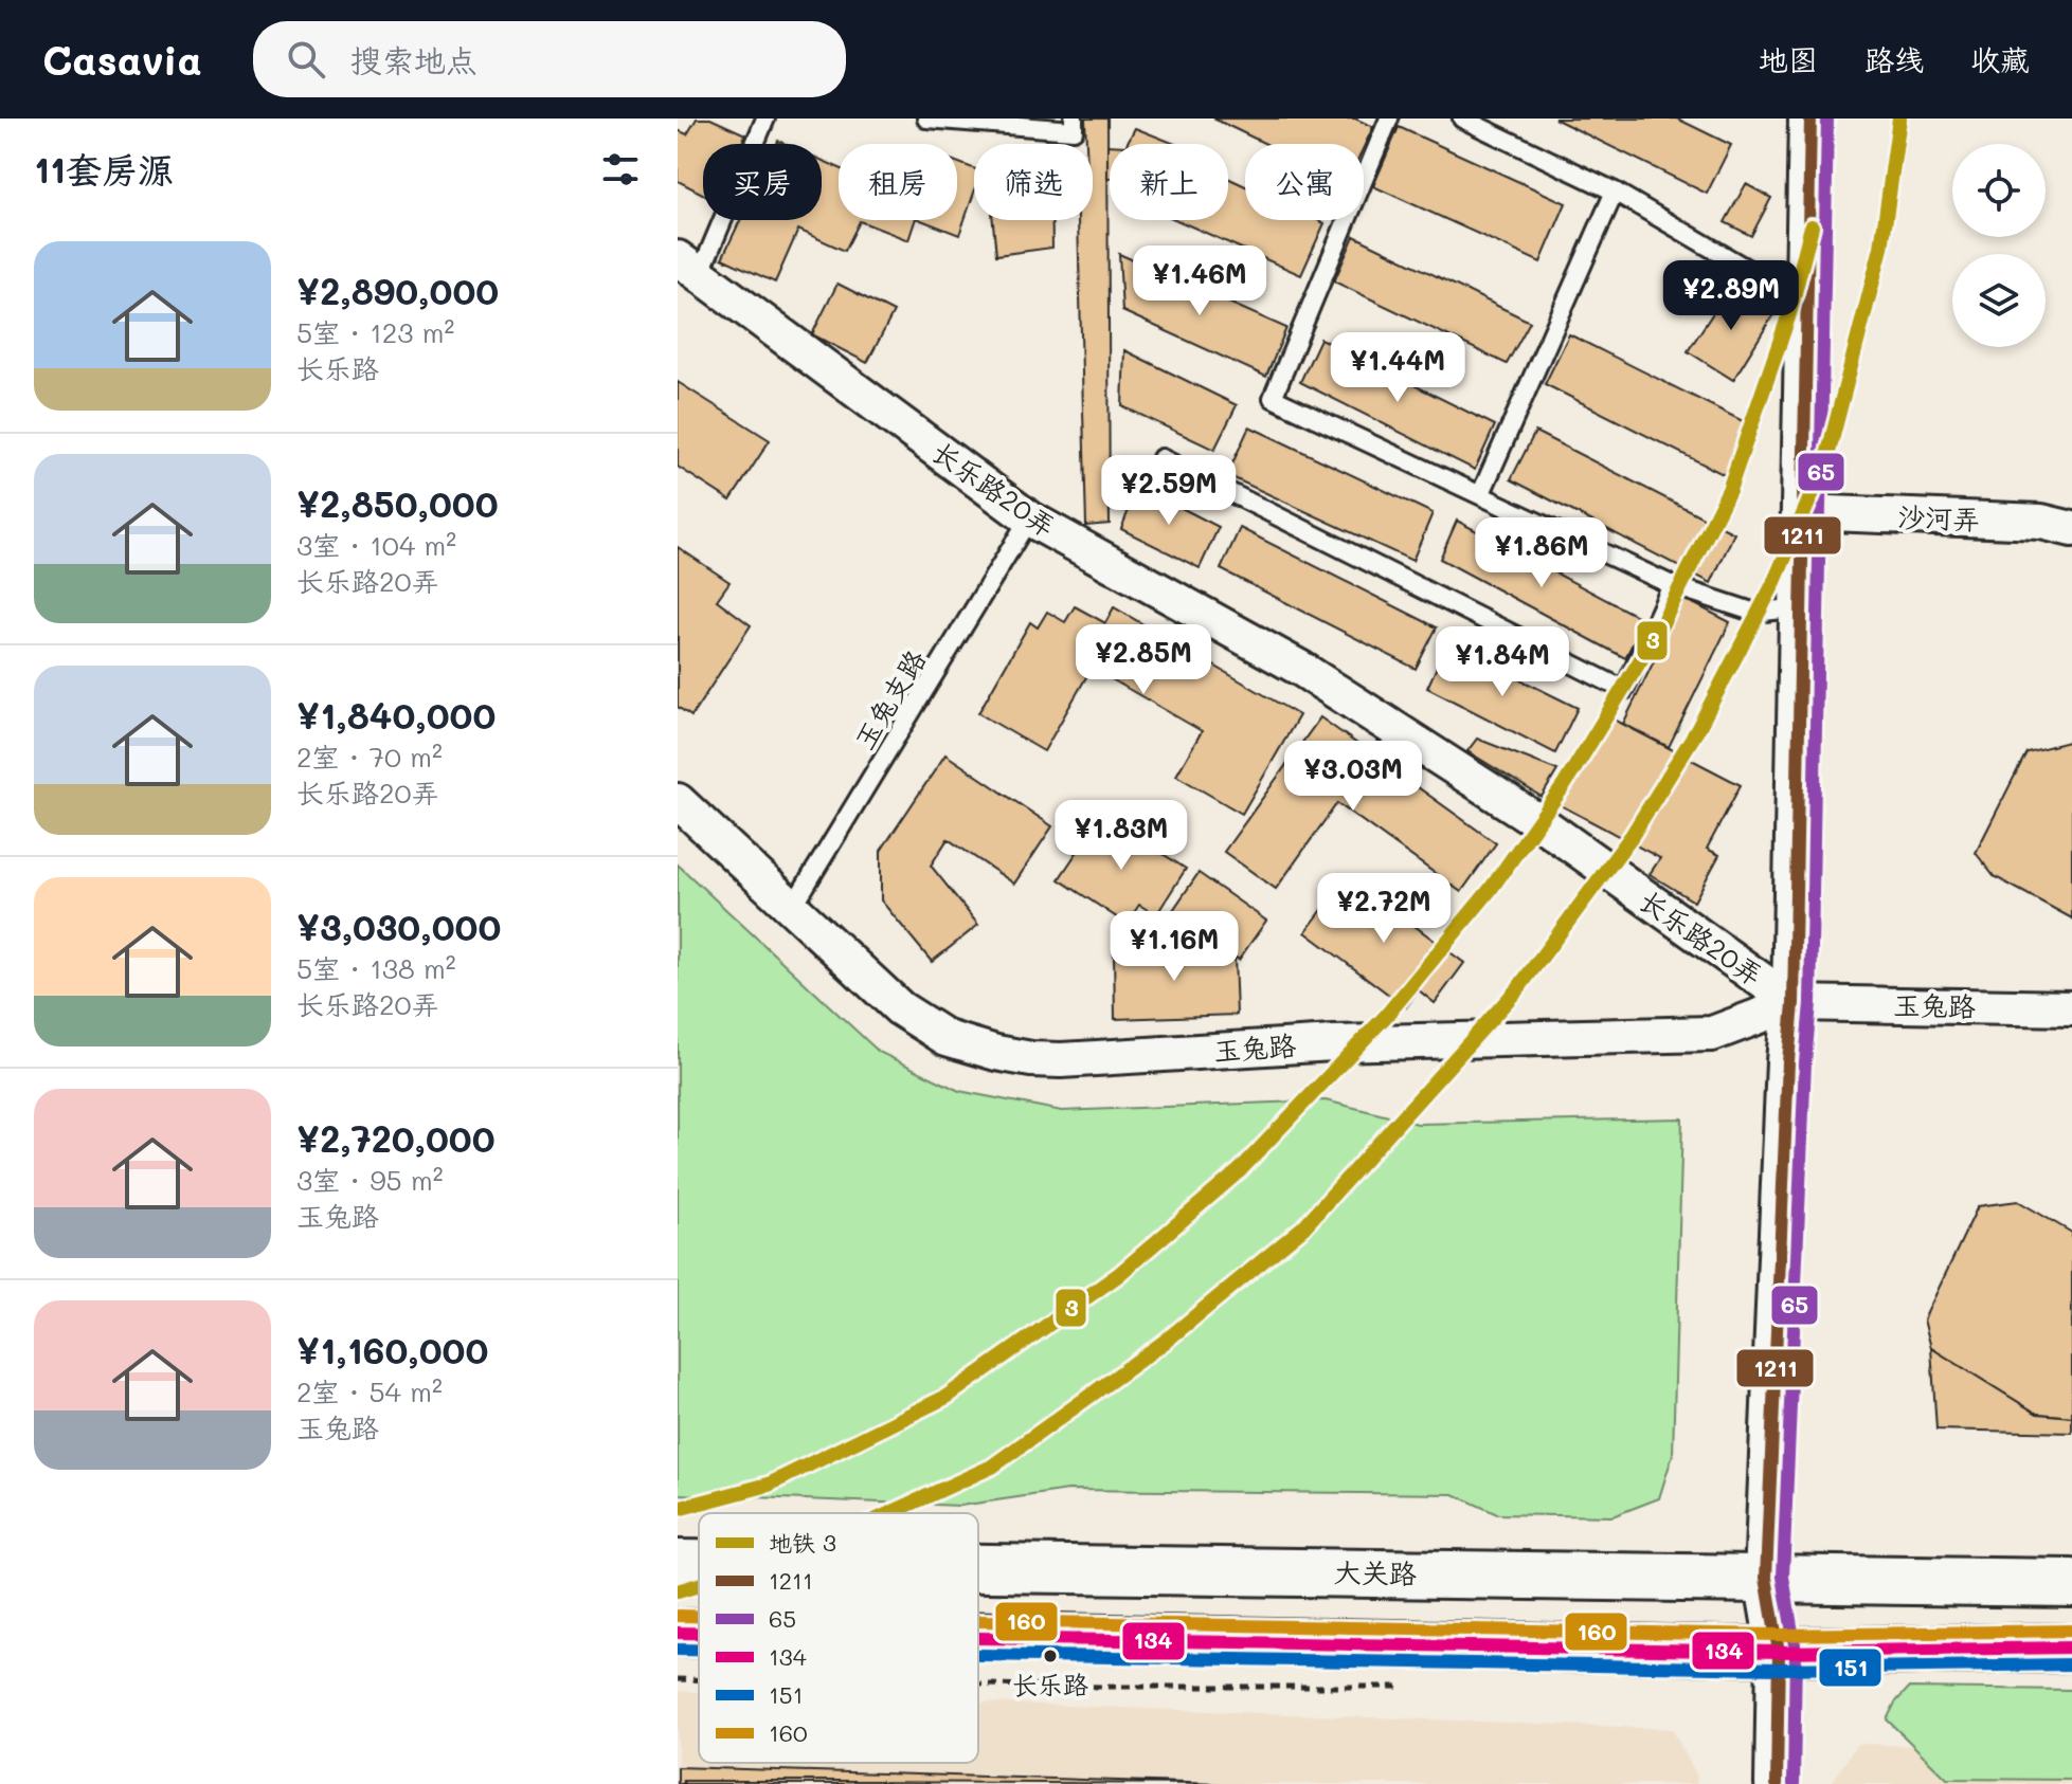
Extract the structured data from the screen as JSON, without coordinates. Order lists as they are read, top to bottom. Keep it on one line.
{"streets":{"main road":["大关路"],"street":["长乐路20弄","沙河弄","玉兔路"],"lane":["玉兔支路"]},"crossings":[["长乐路20弄","玉兔支路"],["长乐路20弄","玉兔路"],["玉兔支路","玉兔路"]],"places":["长乐路"],"lines":["metro line 3","transit line 1211","transit line 65","transit line 160","transit line 134","transit line 151"],"legend":["地铁 3","1211","65","134","151","160"],"page":{"header":"Casavia","search":"搜索地点","nav":["地图","路线","收藏"],"heading":"11套房源","chip":["买房","租房","筛选","新上","公寓"],"list":[{"name":"¥2,890,000","note":"5室 · 123 m² · 长乐路"},{"name":"¥2,850,000","note":"3室 · 104 m² · 长乐路20弄"},{"name":"¥1,840,000","note":"2室 · 70 m² · 长乐路20弄"},{"name":"¥3,030,000","note":"5室 · 138 m² · 长乐路20弄"},{"name":"¥2,720,000","note":"3室 · 95 m² · 玉兔路"},{"name":"¥1,160,000","note":"2室 · 54 m² · 玉兔路"}],"price":["¥1.46M","¥2.89M","¥1.44M","¥2.59M","¥1.86M","¥2.85M","¥1.84M","¥3.03M","¥1.83M","¥2.72M","¥1.16M"]}}
